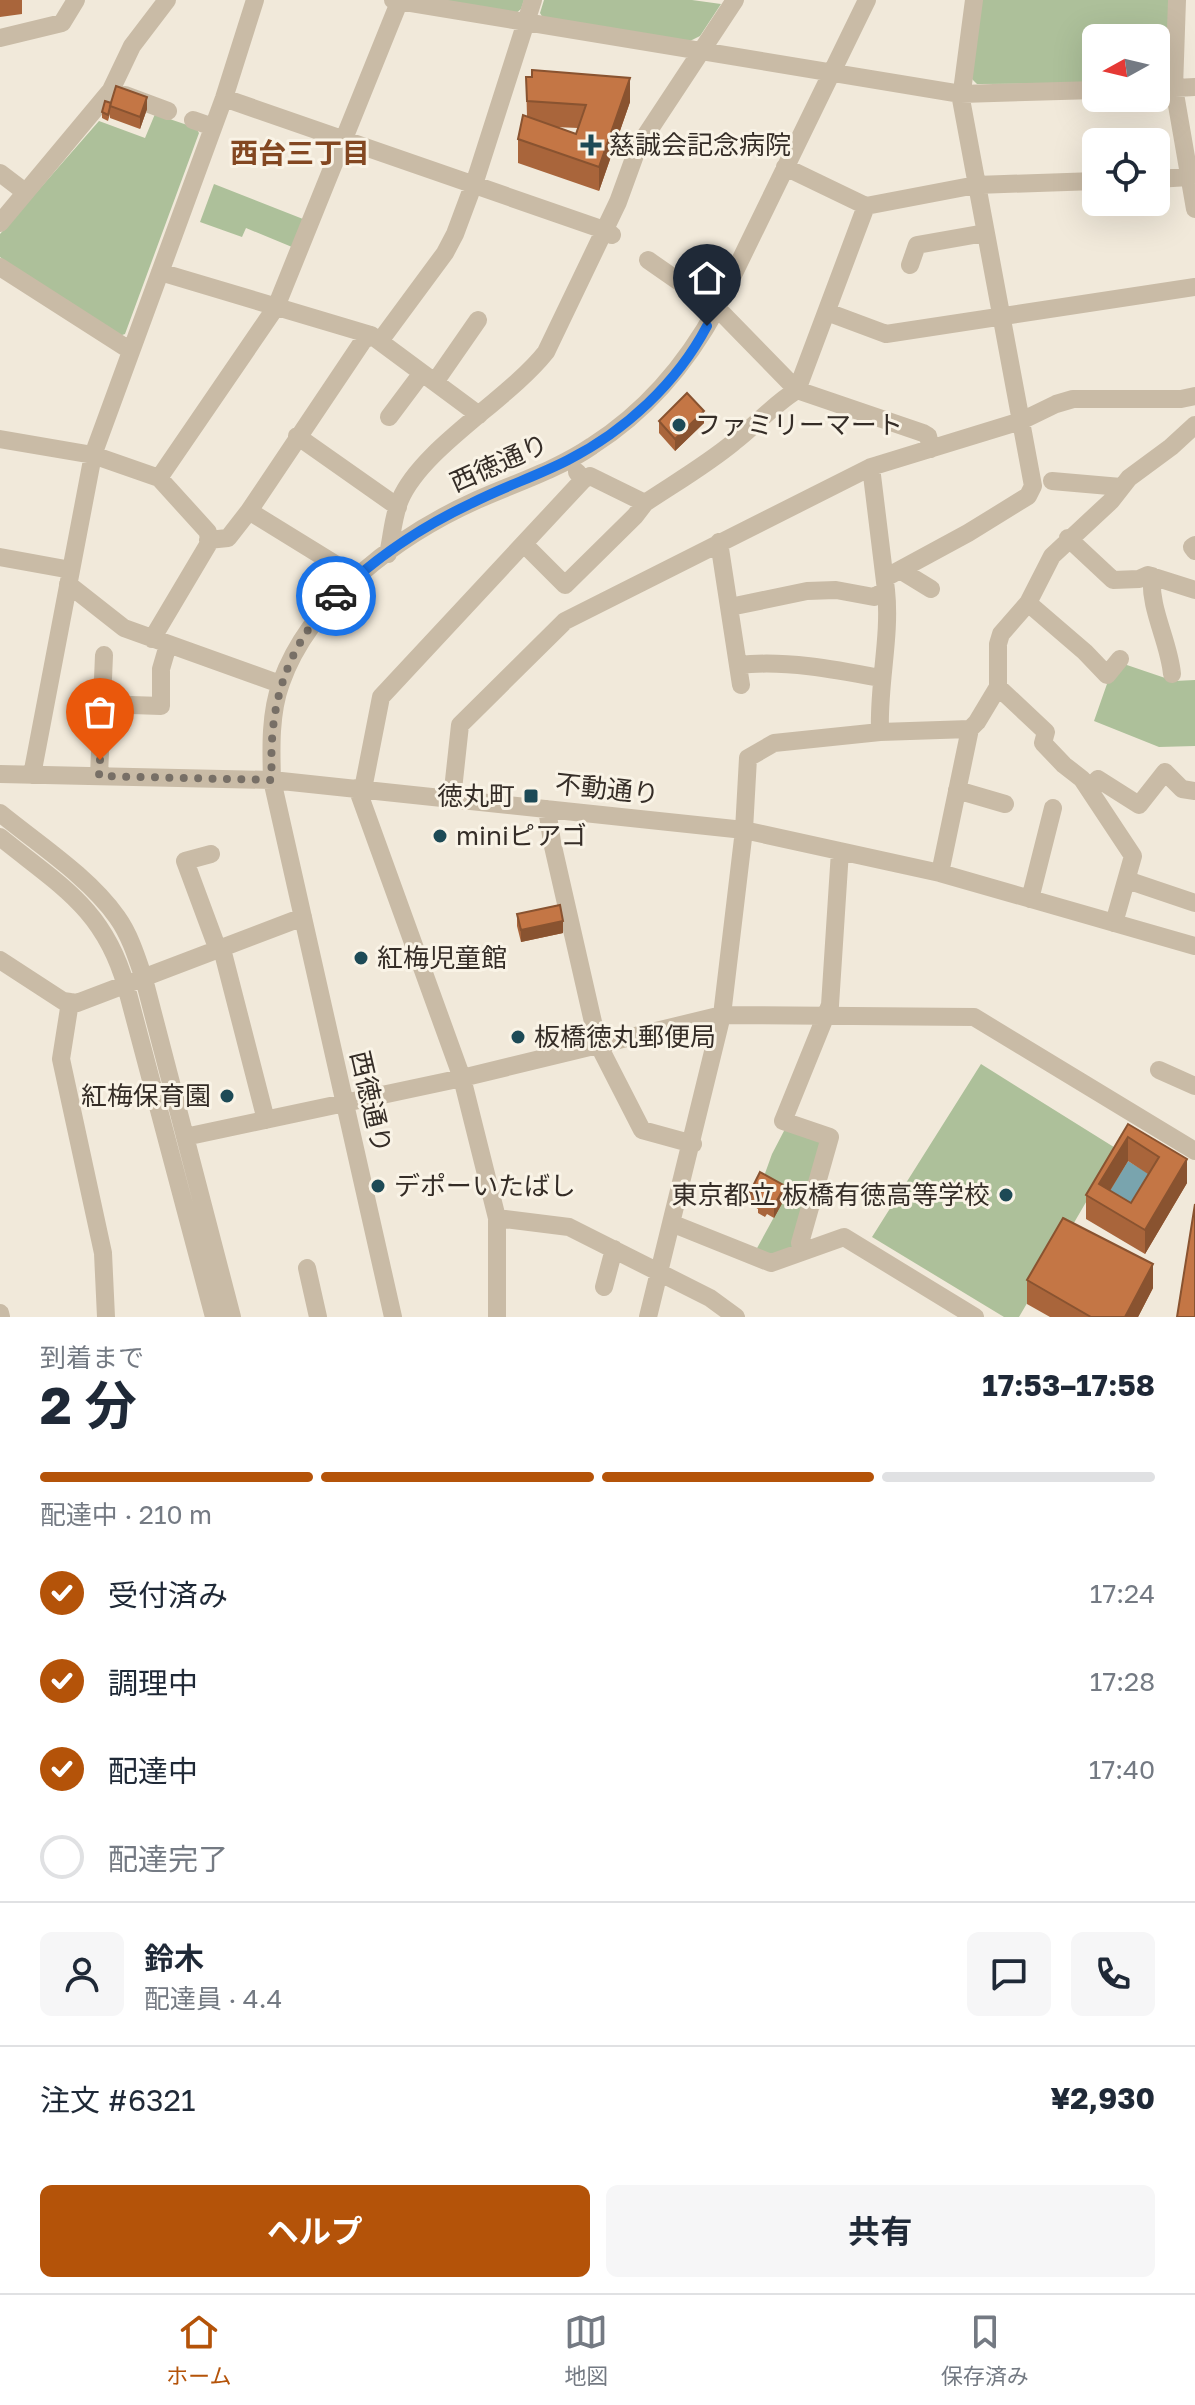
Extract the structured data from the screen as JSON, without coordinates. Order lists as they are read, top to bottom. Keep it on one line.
{"streets":{"street":["西徳通り","不動通り"]},"crossings":[["西徳通り","不動通り"]],"districts":["西台三丁目"],"places":{"health":["慈誠会記念病院"],"other":["ファミリーマート","miniピアゴ","紅梅児童館","板橋徳丸郵便局","紅梅保育園","デポーいたばし","東京都立 板橋有徳高等学校"],"transit":["徳丸町"]},"north":"left","page":{"heading":["2 分","到着まで","17:53–17:58"],"panel":["鈴木","配達員 · 4.4","注文 #6321","¥2,930"],"bar":"配達中 · 210 m","list":[["受付済み","17:24"],["調理中","17:28"],["配達中","17:40"],"配達完了"],"buttons":["ヘルプ","共有"],"tabs":["ホーム","地図","保存済み"]}}
